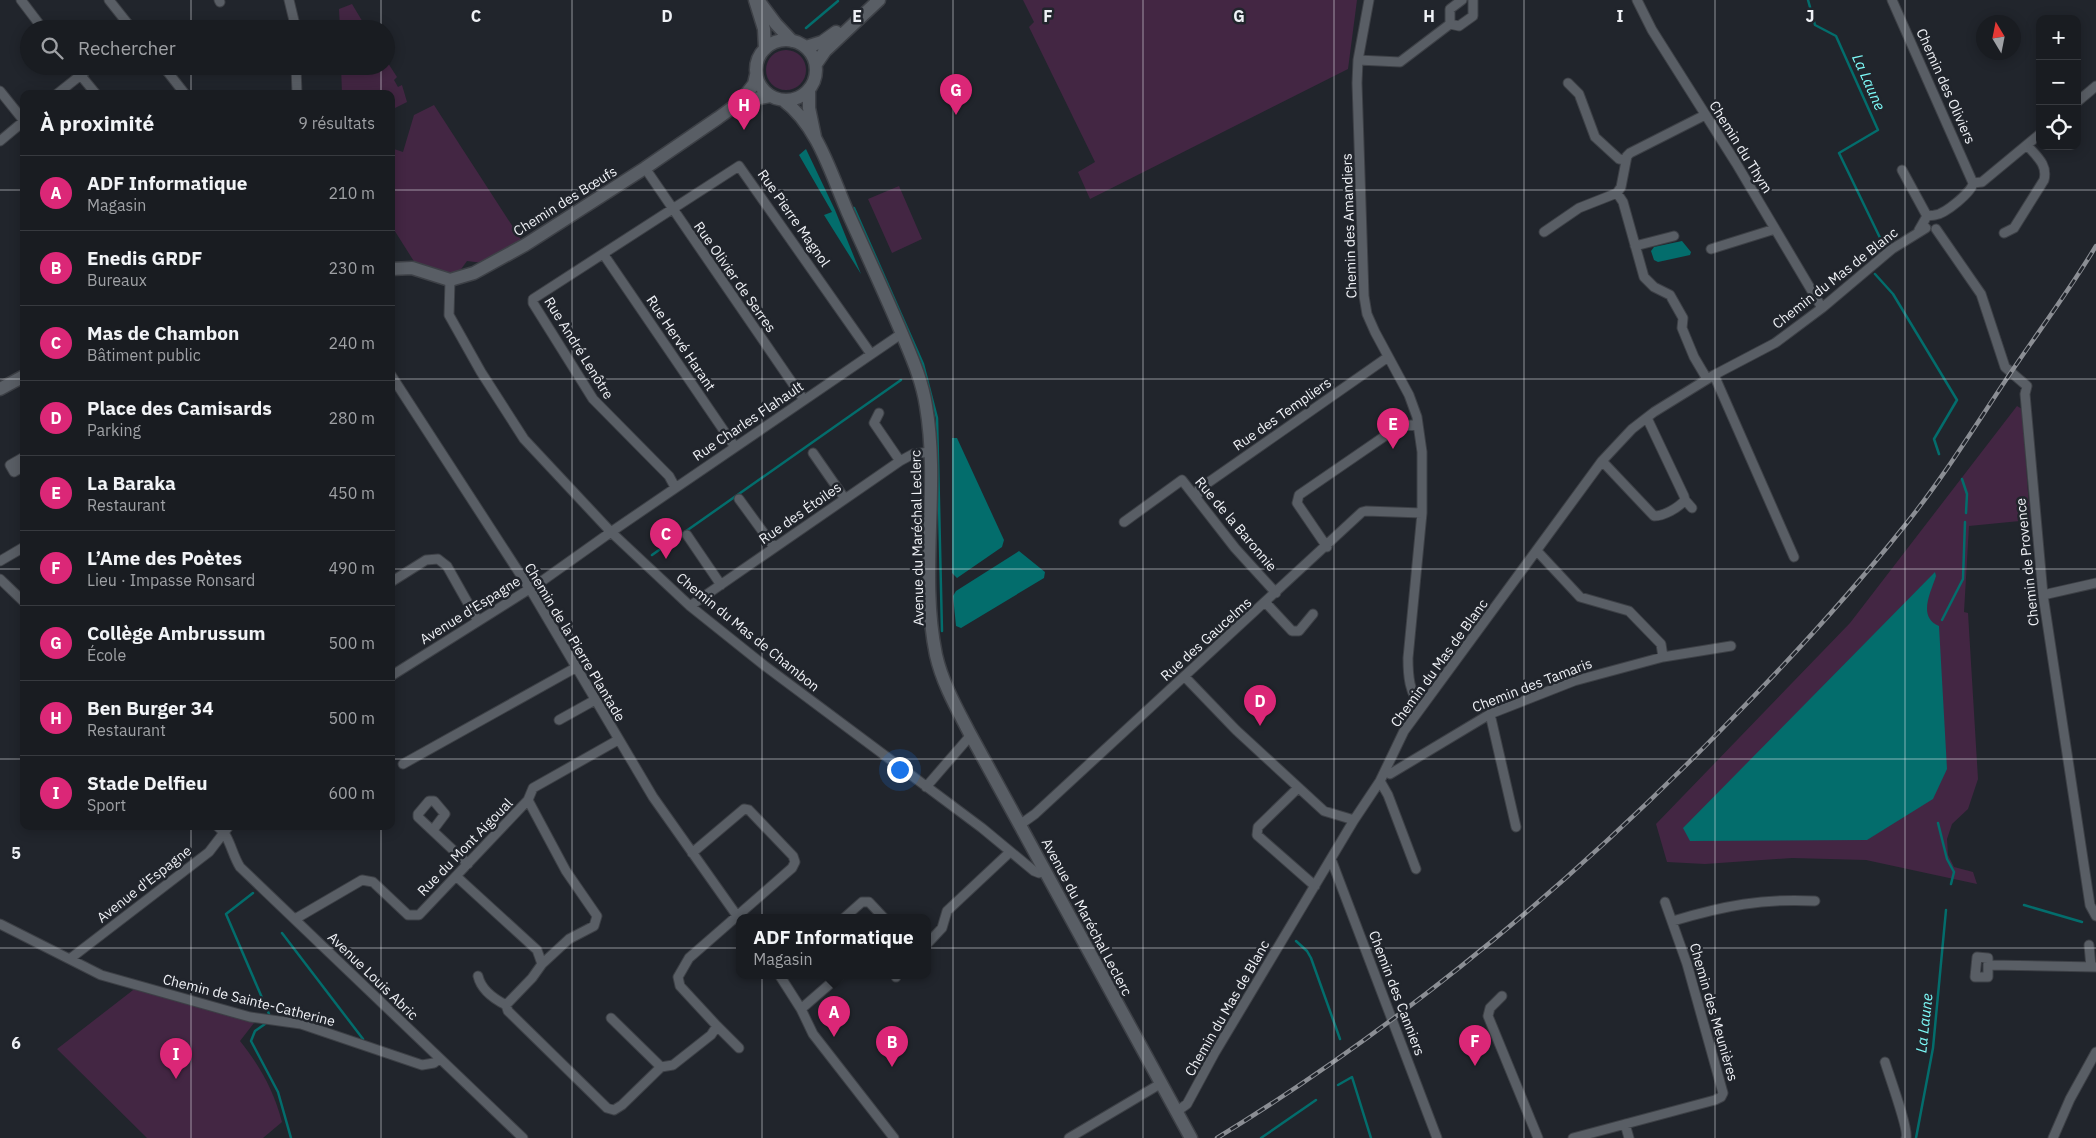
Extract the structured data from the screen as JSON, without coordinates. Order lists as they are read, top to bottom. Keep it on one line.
{"streets":{"main road":["Chemin des Bœufs","Avenue du Maréchal Leclerc"],"street":["Chemin des Oliviers","Chemin du Thym","Rue Pierre Magnol","Chemin des Amandiers","Rue Olivier de Serres","Chemin du Mas de Blanc","Rue Hervé Harant","Rue André Lenôtre","Rue des Templiers","Rue Charles Flahault","Rue des Étoiles","Rue de la Baronnie","Chemin de Provence","Avenue d'Espagne","Chemin du Mas de Chambon","Rue des Gaucelms","Chemin de la Pierre Plantade","Chemin des Tamaris","Rue du Mont Aigoual","Avenue Louis Abric","Chemin des Canniers","Chemin de Sainte-Catherine","Chemin des Meunières"]},"crossings":[["Chemin des Oliviers","Chemin du Mas de Blanc"],["Chemin du Thym","Chemin du Mas de Blanc"],["Chemin des Bœufs","Rue Olivier de Serres"],["Chemin des Bœufs","Avenue du Maréchal Leclerc"],["Chemin des Bœufs","Chemin du Mas de Chambon"],["Rue Pierre Magnol","Rue Olivier de Serres"],["Rue Pierre Magnol","Rue André Lenôtre"],["Rue Pierre Magnol","Rue Charles Flahault"],["Chemin des Amandiers","Chemin du Mas de Blanc"],["Chemin des Amandiers","Rue des Templiers"],["Chemin des Amandiers","Rue des Gaucelms"],["Rue Olivier de Serres","Rue André Lenôtre"],["Rue Olivier de Serres","Rue Charles Flahault"],["Chemin du Mas de Blanc","Avenue du Maréchal Leclerc"],["Chemin du Mas de Blanc","Chemin de Provence"],["Chemin du Mas de Blanc","Chemin des Tamaris"],["Chemin du Mas de Blanc","Chemin des Canniers"],["Rue Hervé Harant","Rue André Lenôtre"],["Rue Hervé Harant","Rue Charles Flahault"],["Rue André Lenôtre","Rue Charles Flahault"],["Rue des Templiers","Rue de la Baronnie"],["Rue Charles Flahault","Avenue du Maréchal Leclerc"],["Rue Charles Flahault","Avenue d'Espagne"],["Rue Charles Flahault","Chemin du Mas de Chambon"],["Rue des Étoiles","Avenue du Maréchal Leclerc"],["Rue des Étoiles","Chemin du Mas de Chambon"],["Rue de la Baronnie","Rue des Gaucelms"],["Avenue du Maréchal Leclerc","Chemin du Mas de Chambon"],["Avenue du Maréchal Leclerc","Rue des Gaucelms"],["Avenue d'Espagne","Chemin du Mas de Chambon"],["Avenue d'Espagne","Chemin de la Pierre Plantade"],["Avenue d'Espagne","Chemin de Sainte-Catherine"],["Chemin de la Pierre Plantade","Rue du Mont Aigoual"],["Rue du Mont Aigoual","Avenue Louis Abric"],["Avenue Louis Abric","Chemin de Sainte-Catherine"]],"water":["La Laune"],"north":"top","page":{"map_buttons":["+","−"],"search":"Rechercher","pins":["G","H","E","C","D","A","F","B","I"],"heading":["À proximité","9 résultats"],"list":[{"mark":"A","name":"ADF Informatique","note":"Magasin","value":"210 m"},{"mark":"B","name":"Enedis GRDF","note":"Bureaux","value":"230 m"},{"mark":"C","name":"Mas de Chambon","note":"Bâtiment public","value":"240 m"},{"mark":"D","name":"Place des Camisards","note":"Parking","value":"280 m"},{"mark":"E","name":"La Baraka","note":"Restaurant","value":"450 m"},{"mark":"F","name":"L’Ame des Poètes","note":"Lieu · Impasse Ronsard","value":"490 m"},{"mark":"G","name":"Collège Ambrussum","note":"École","value":"500 m"},{"mark":"H","name":"Ben Burger 34","note":"Restaurant","value":"500 m"},{"mark":"I","name":"Stade Delfieu","note":"Sport","value":"600 m"}],"popup":["ADF Informatique","Magasin"]},"grid":{"columns":["C","D","E","F","G","H","I","J"],"rows":["5","6"]}}
